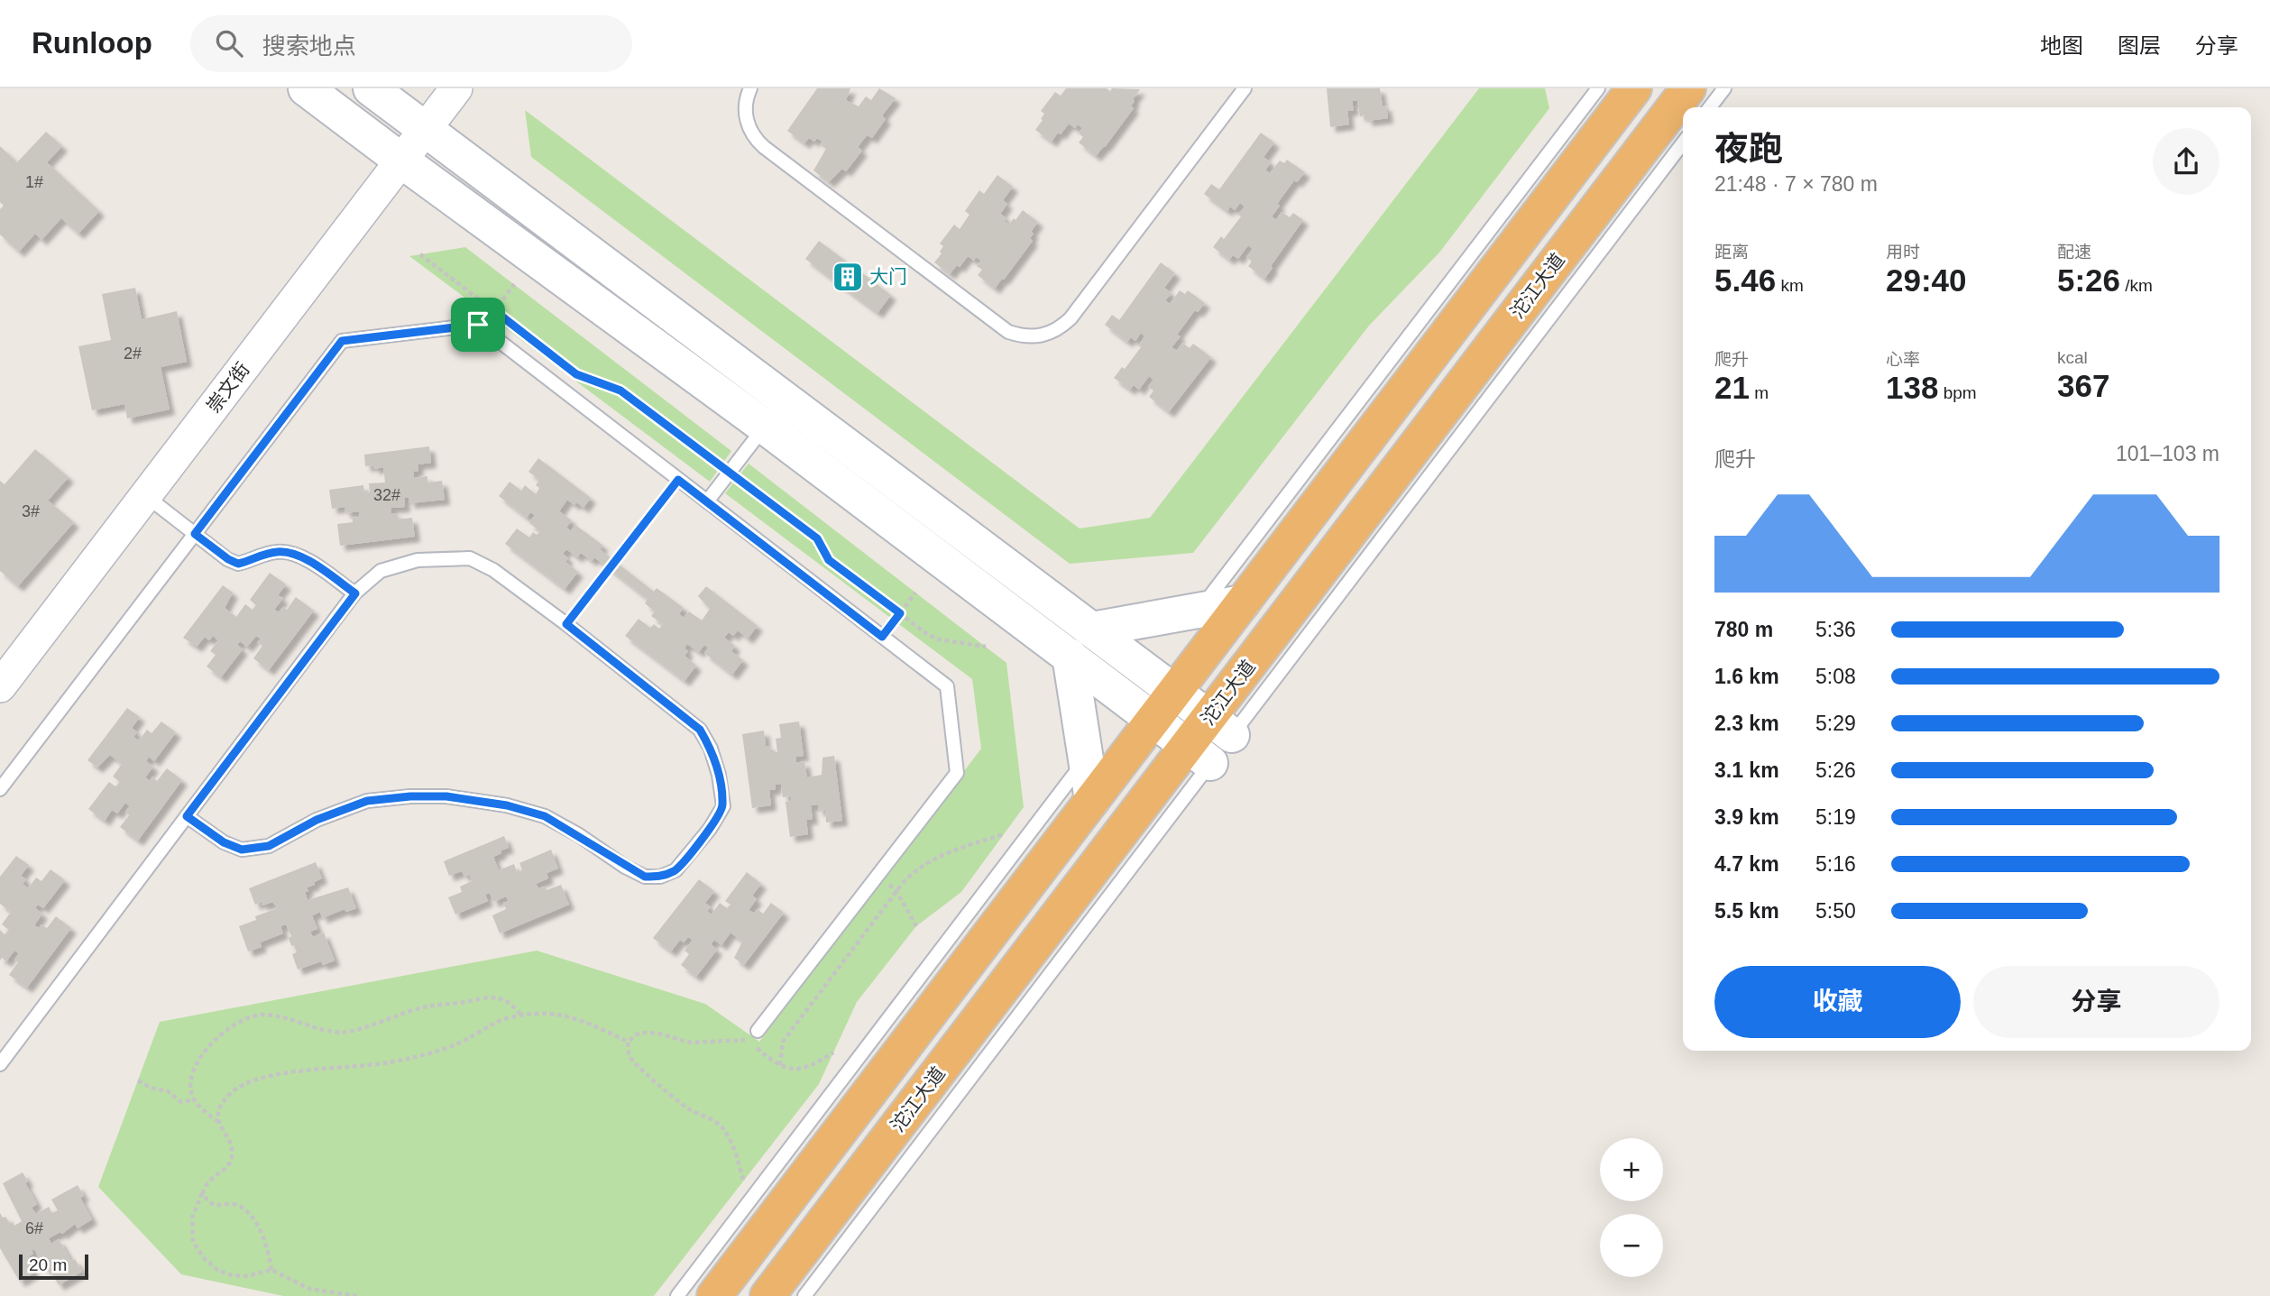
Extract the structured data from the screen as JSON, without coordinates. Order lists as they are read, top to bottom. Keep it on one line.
{"streets":{"highway":["沱江大道"],"street":["崇文街"]},"places":{"building":["大门"]},"house_numbers":["1#","2#","32#","3#","6#"],"scale_bar":"20 m","page":{"header":"Runloop","search":"搜索地点","nav":["地图","图层","分享"],"heading":["夜跑","21:48 · 7 × 780 m"],"stats":[["距离","5.46 km"],["用时","29:40"],["配速","5:26 /km"],["爬升","21 m"],["心率","138 bpm"],["kcal","367"]],"chart":["爬升","101–103 m"],"list":[{"name":"780 m","note":"5:36"},{"name":"1.6 km","note":"5:08"},{"name":"2.3 km","note":"5:29"},{"name":"3.1 km","note":"5:26"},{"name":"3.9 km","note":"5:19"},{"name":"4.7 km","note":"5:16"},{"name":"5.5 km","note":"5:50"}],"buttons":["收藏","分享"],"map_buttons":["+","−"],"scale":"20 m"}}
